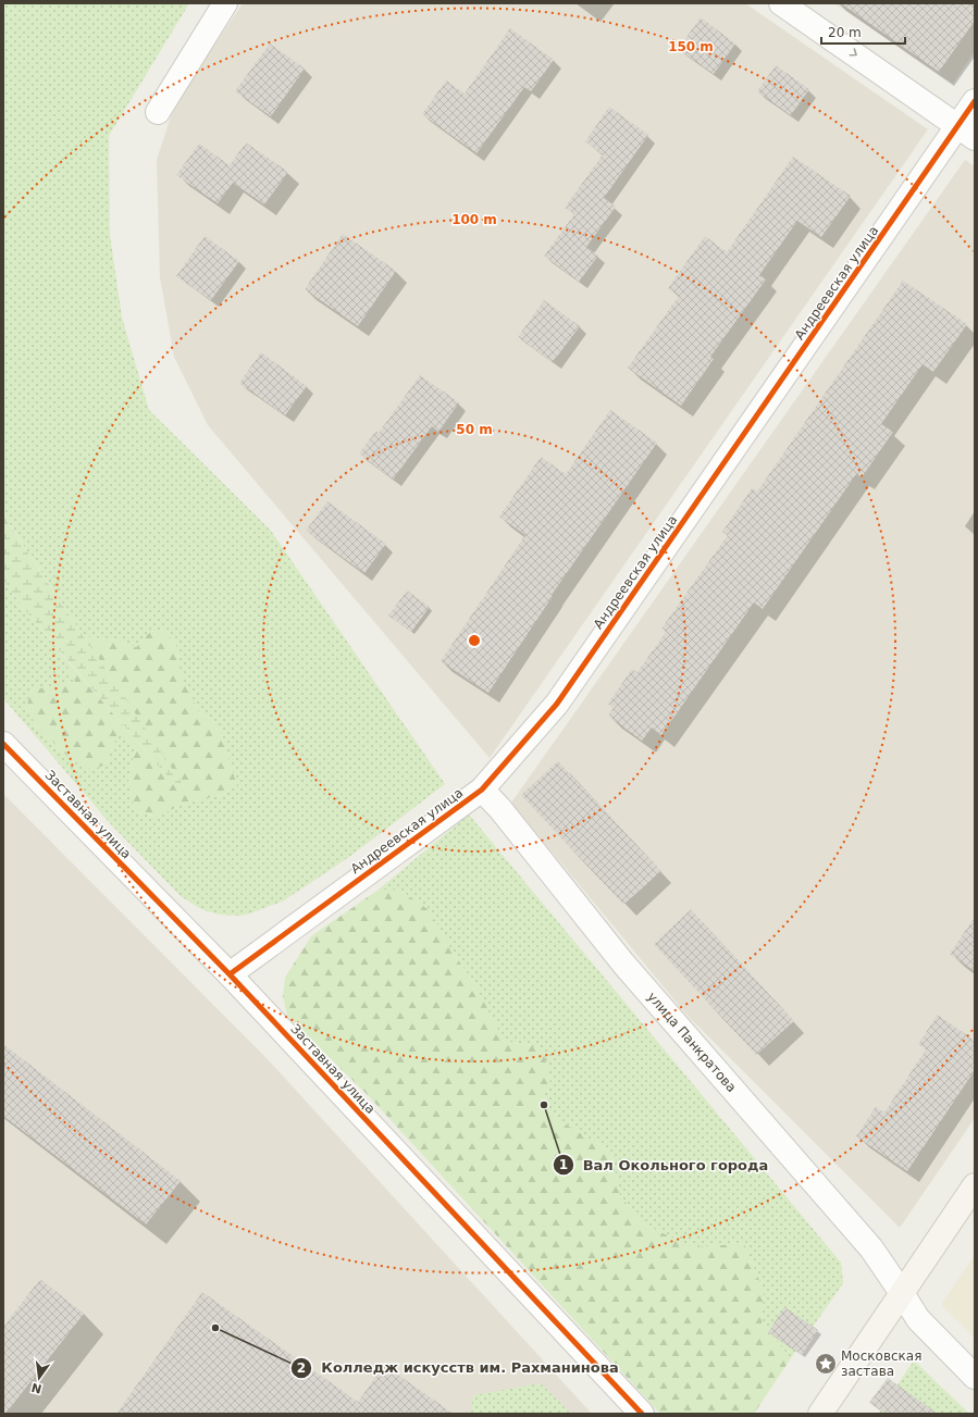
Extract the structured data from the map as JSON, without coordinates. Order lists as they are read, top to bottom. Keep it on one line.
{"streets":{"street":["Андреевская улица","Заставная улица","улица Панкратова"]},"crossings":[["Андреевская улица","Заставная улица"],["Андреевская улица","улица Панкратова"]],"places":{"other":["Вал Окольного города","Колледж искусств им. Рахманинова"],"place":["Московская застава"]},"scale_bar":"20 m","north":"bottom","rings":["150 m","100 m","50 m"]}
